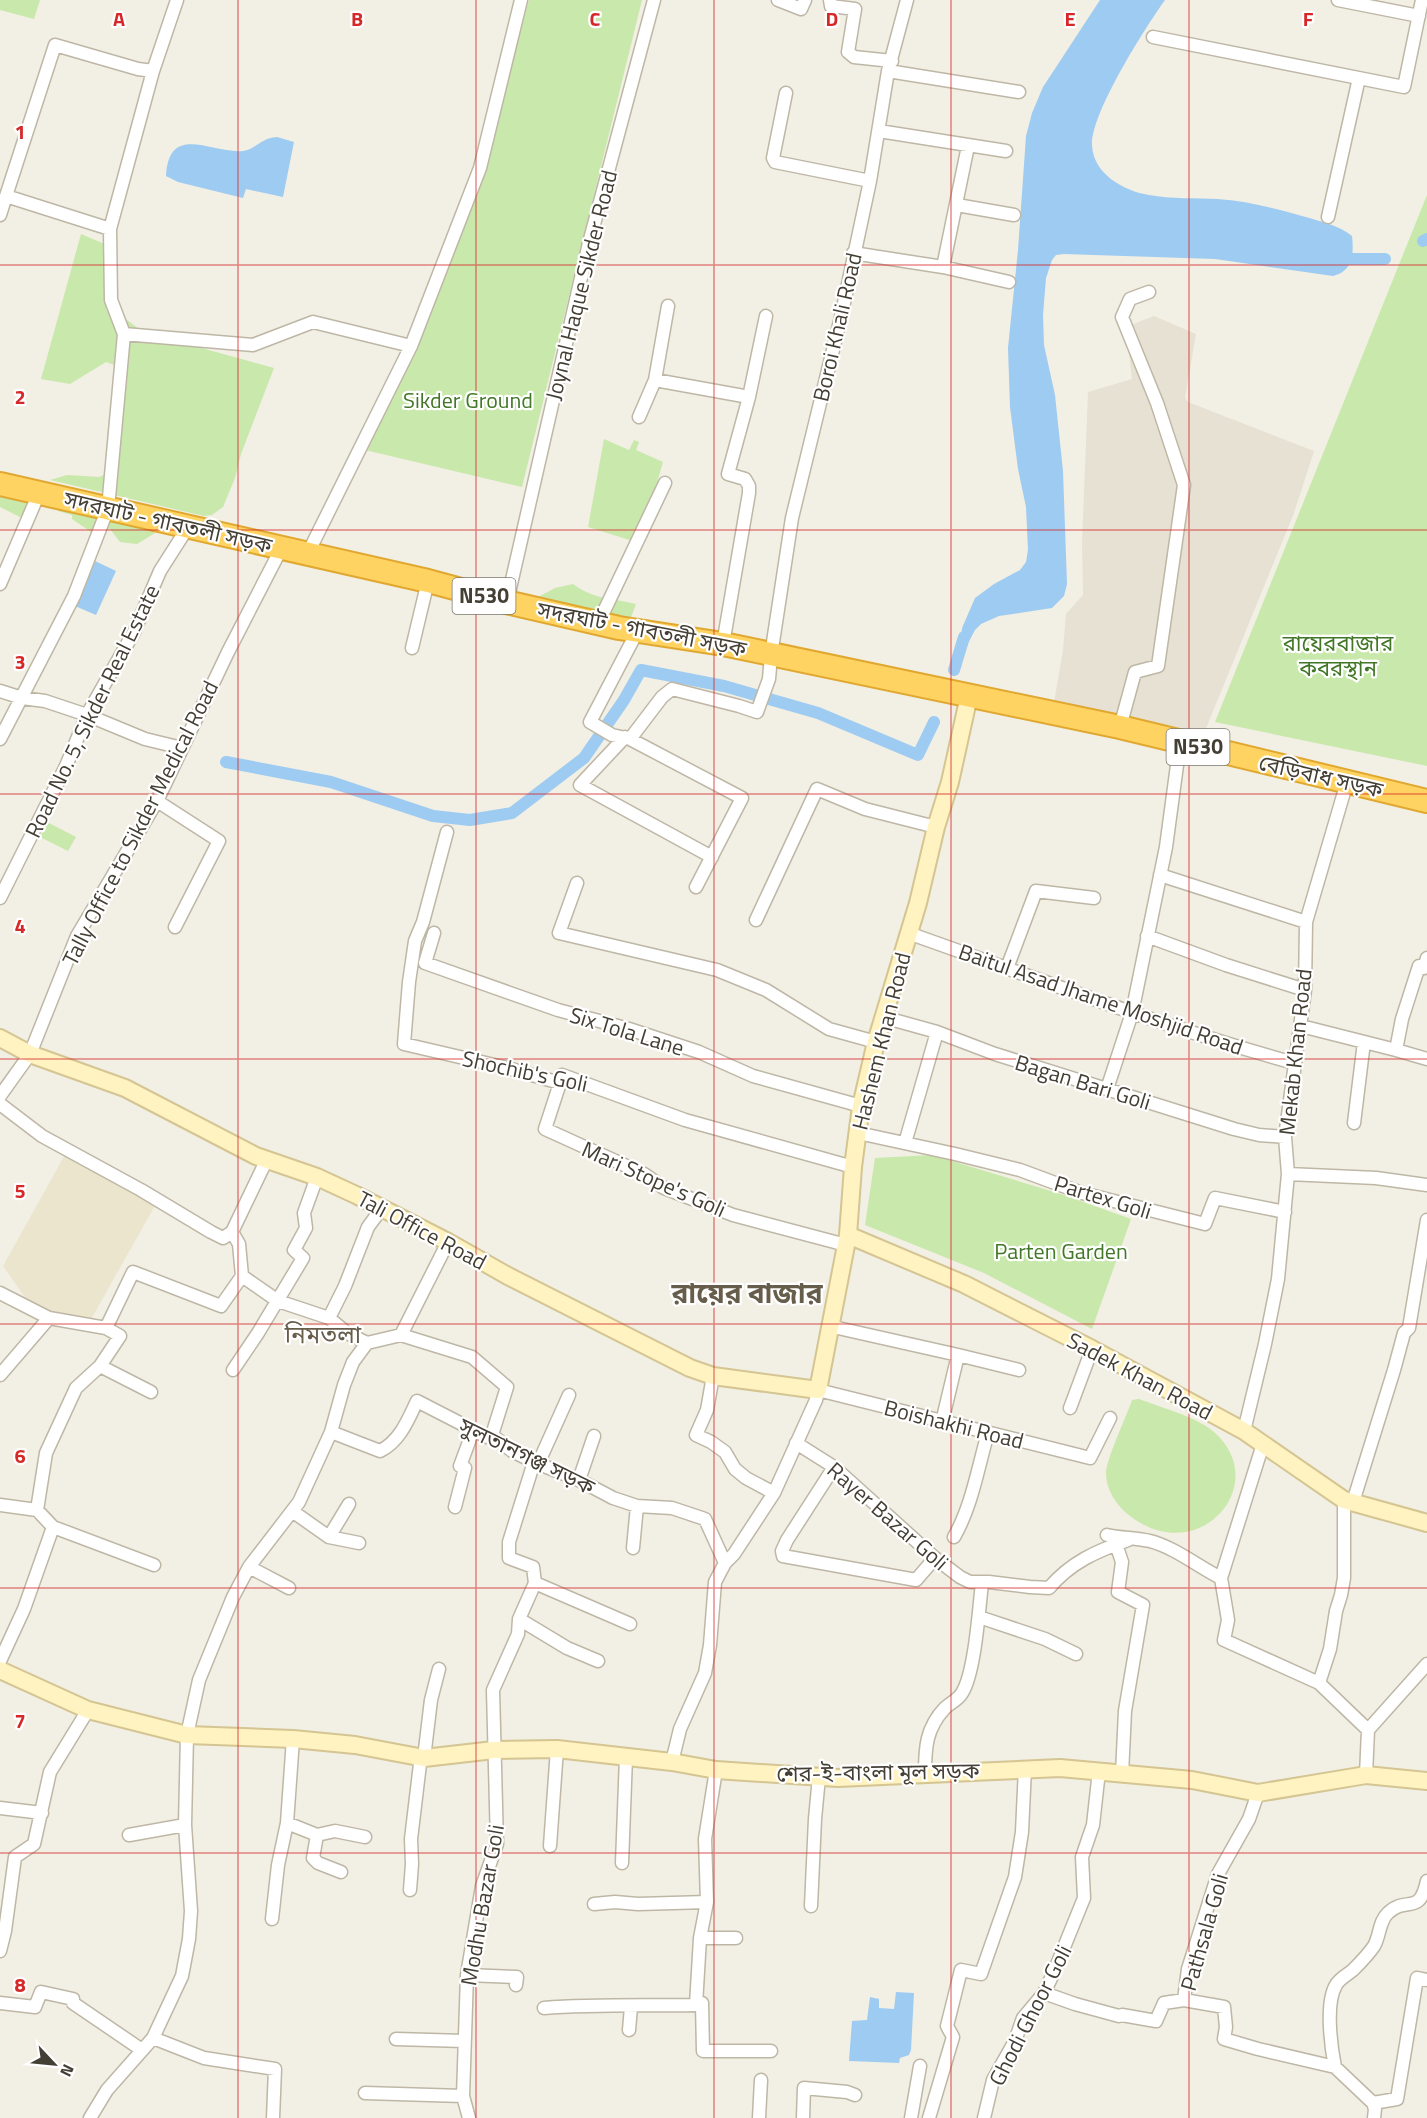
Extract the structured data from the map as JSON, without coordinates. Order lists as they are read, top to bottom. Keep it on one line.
{"streets":{"highway":["সদরঘাট - গাবতলী সড়ক","N530","বেড়িবাধ সড়ক"],"street":["Joynal Haque Sikder Road","Boroi Khali Road","Road No. 5, Sikder Real Estate","Tally Office to Sikder Medical Road","Baitul Asad Jhame Moshjid Road","Six Tola Lane","Hashem Khan Road","Mekab Khan Road","Shochib's Goli","Bagan Bari Goli","Mari Stope's Goli","Partex Goli","Tali Office Road","Sadek Khan Road","Boishakhi Road","সুলতানগঞ্জ সড়ক","Rayer Bazar Goli","শের-ই-বাংলা মূল সড়ক","Modhu Bazar Goli","Pathsala Goli","Ghodi Ghoor Goli"]},"crossings":[["Joynal Haque Sikder Road","সদরঘাট - গাবতলী সড়ক"],["Boroi Khali Road","সদরঘাট - গাবতলী সড়ক"],["সদরঘাট - গাবতলী সড়ক","Road No. 5, Sikder Real Estate"],["সদরঘাট - গাবতলী সড়ক","বেড়িবাধ সড়ক"],["সদরঘাট - গাবতলী সড়ক","Tally Office to Sikder Medical Road"],["সদরঘাট - গাবতলী সড়ক","Hashem Khan Road"],["বেড়িবাধ সড়ক","Hashem Khan Road"],["বেড়িবাধ সড়ক","Mekab Khan Road"],["Tally Office to Sikder Medical Road","Tali Office Road"],["Baitul Asad Jhame Moshjid Road","Hashem Khan Road"],["Baitul Asad Jhame Moshjid Road","Mekab Khan Road"],["Six Tola Lane","Hashem Khan Road"],["Hashem Khan Road","Shochib's Goli"],["Hashem Khan Road","Bagan Bari Goli"],["Hashem Khan Road","Mari Stope's Goli"],["Hashem Khan Road","Partex Goli"],["Hashem Khan Road","Tali Office Road"],["Hashem Khan Road","Sadek Khan Road"],["Hashem Khan Road","Boishakhi Road"],["Mekab Khan Road","Bagan Bari Goli"],["Mekab Khan Road","Partex Goli"],["Mekab Khan Road","Sadek Khan Road"],["Shochib's Goli","Mari Stope's Goli"],["Mari Stope's Goli","Sadek Khan Road"],["Tali Office Road","Boishakhi Road"],["শের-ই-বাংলা মূল সড়ক","Modhu Bazar Goli"],["শের-ই-বাংলা মূল সড়ক","Pathsala Goli"],["শের-ই-বাংলা মূল সড়ক","Ghodi Ghoor Goli"]],"districts":["রায়ের বাজার","নিমতলা"],"parks":["Sikder Ground","রায়েরবাজার কবরস্থান","Parten Garden"],"north":"bottom right","grid":{"columns":["A","B","C","D","E","F"],"rows":["1","2","3","4","5","6","7","8"]}}
